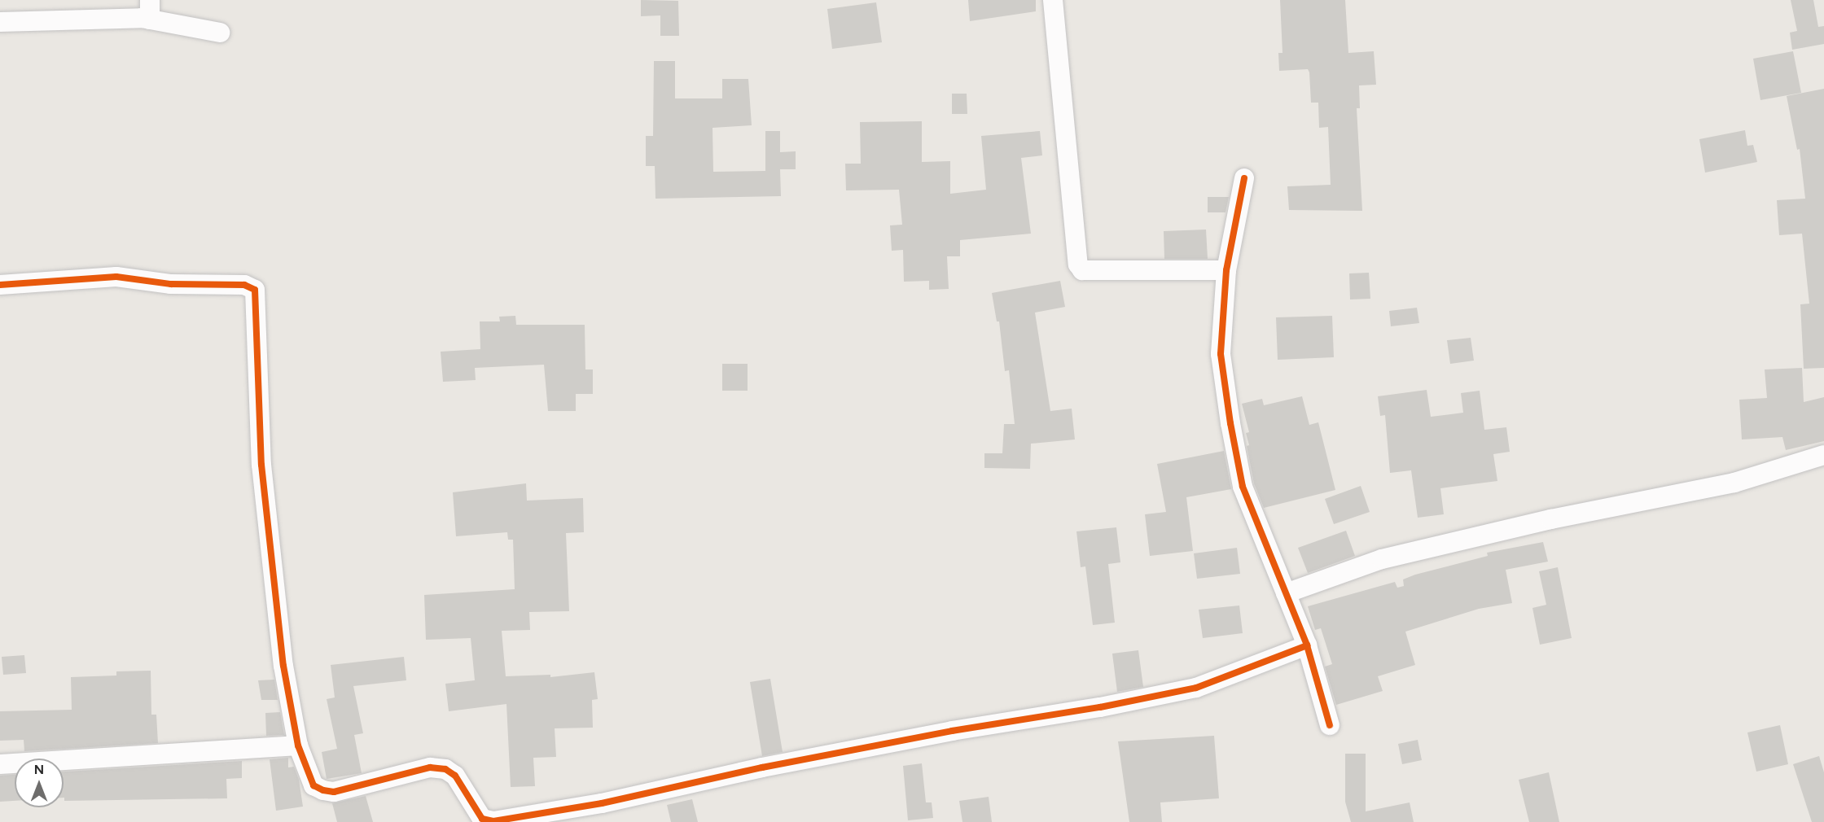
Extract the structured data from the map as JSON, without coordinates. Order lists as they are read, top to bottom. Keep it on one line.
{"north":"top"}
